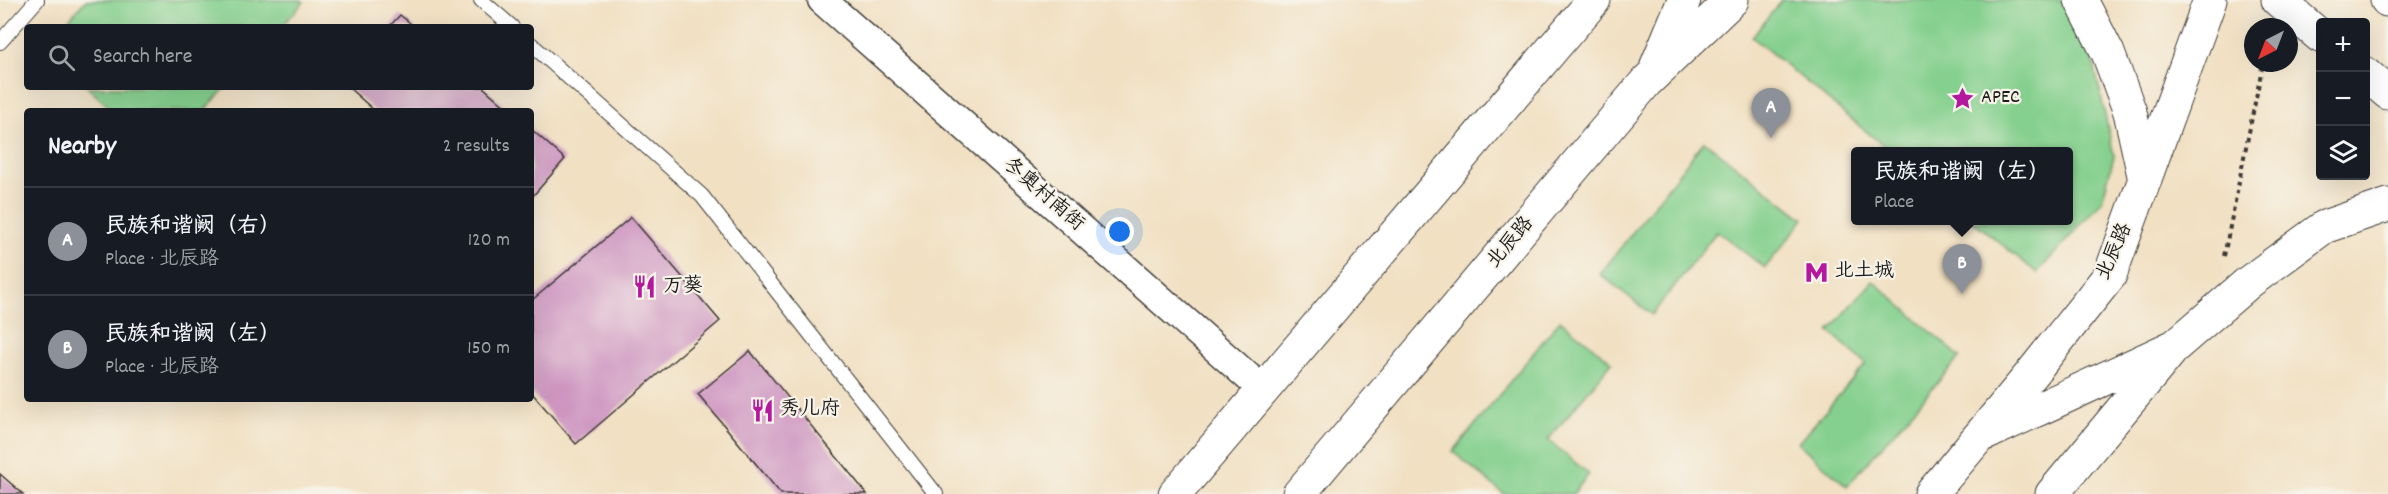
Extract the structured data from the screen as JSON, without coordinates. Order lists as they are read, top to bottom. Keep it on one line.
{"streets":{"main road":["北辰路"],"street":["冬奥村南街"]},"places":{"place":["APEC"],"metro station":["北土城"],"restaurant":["万葵","秀儿府"]},"north":"bottom left","page":{"map_buttons":["+","−"],"search":"Search here","pins":["A","B"],"heading":["Nearby","2 results"],"popup":["民族和谐阙（左）","Place"],"list":[{"mark":"A","name":"民族和谐阙（右）","note":"Place · 北辰路","value":"120 m"},{"mark":"B","name":"民族和谐阙（左）","note":"Place · 北辰路","value":"150 m"}]}}
